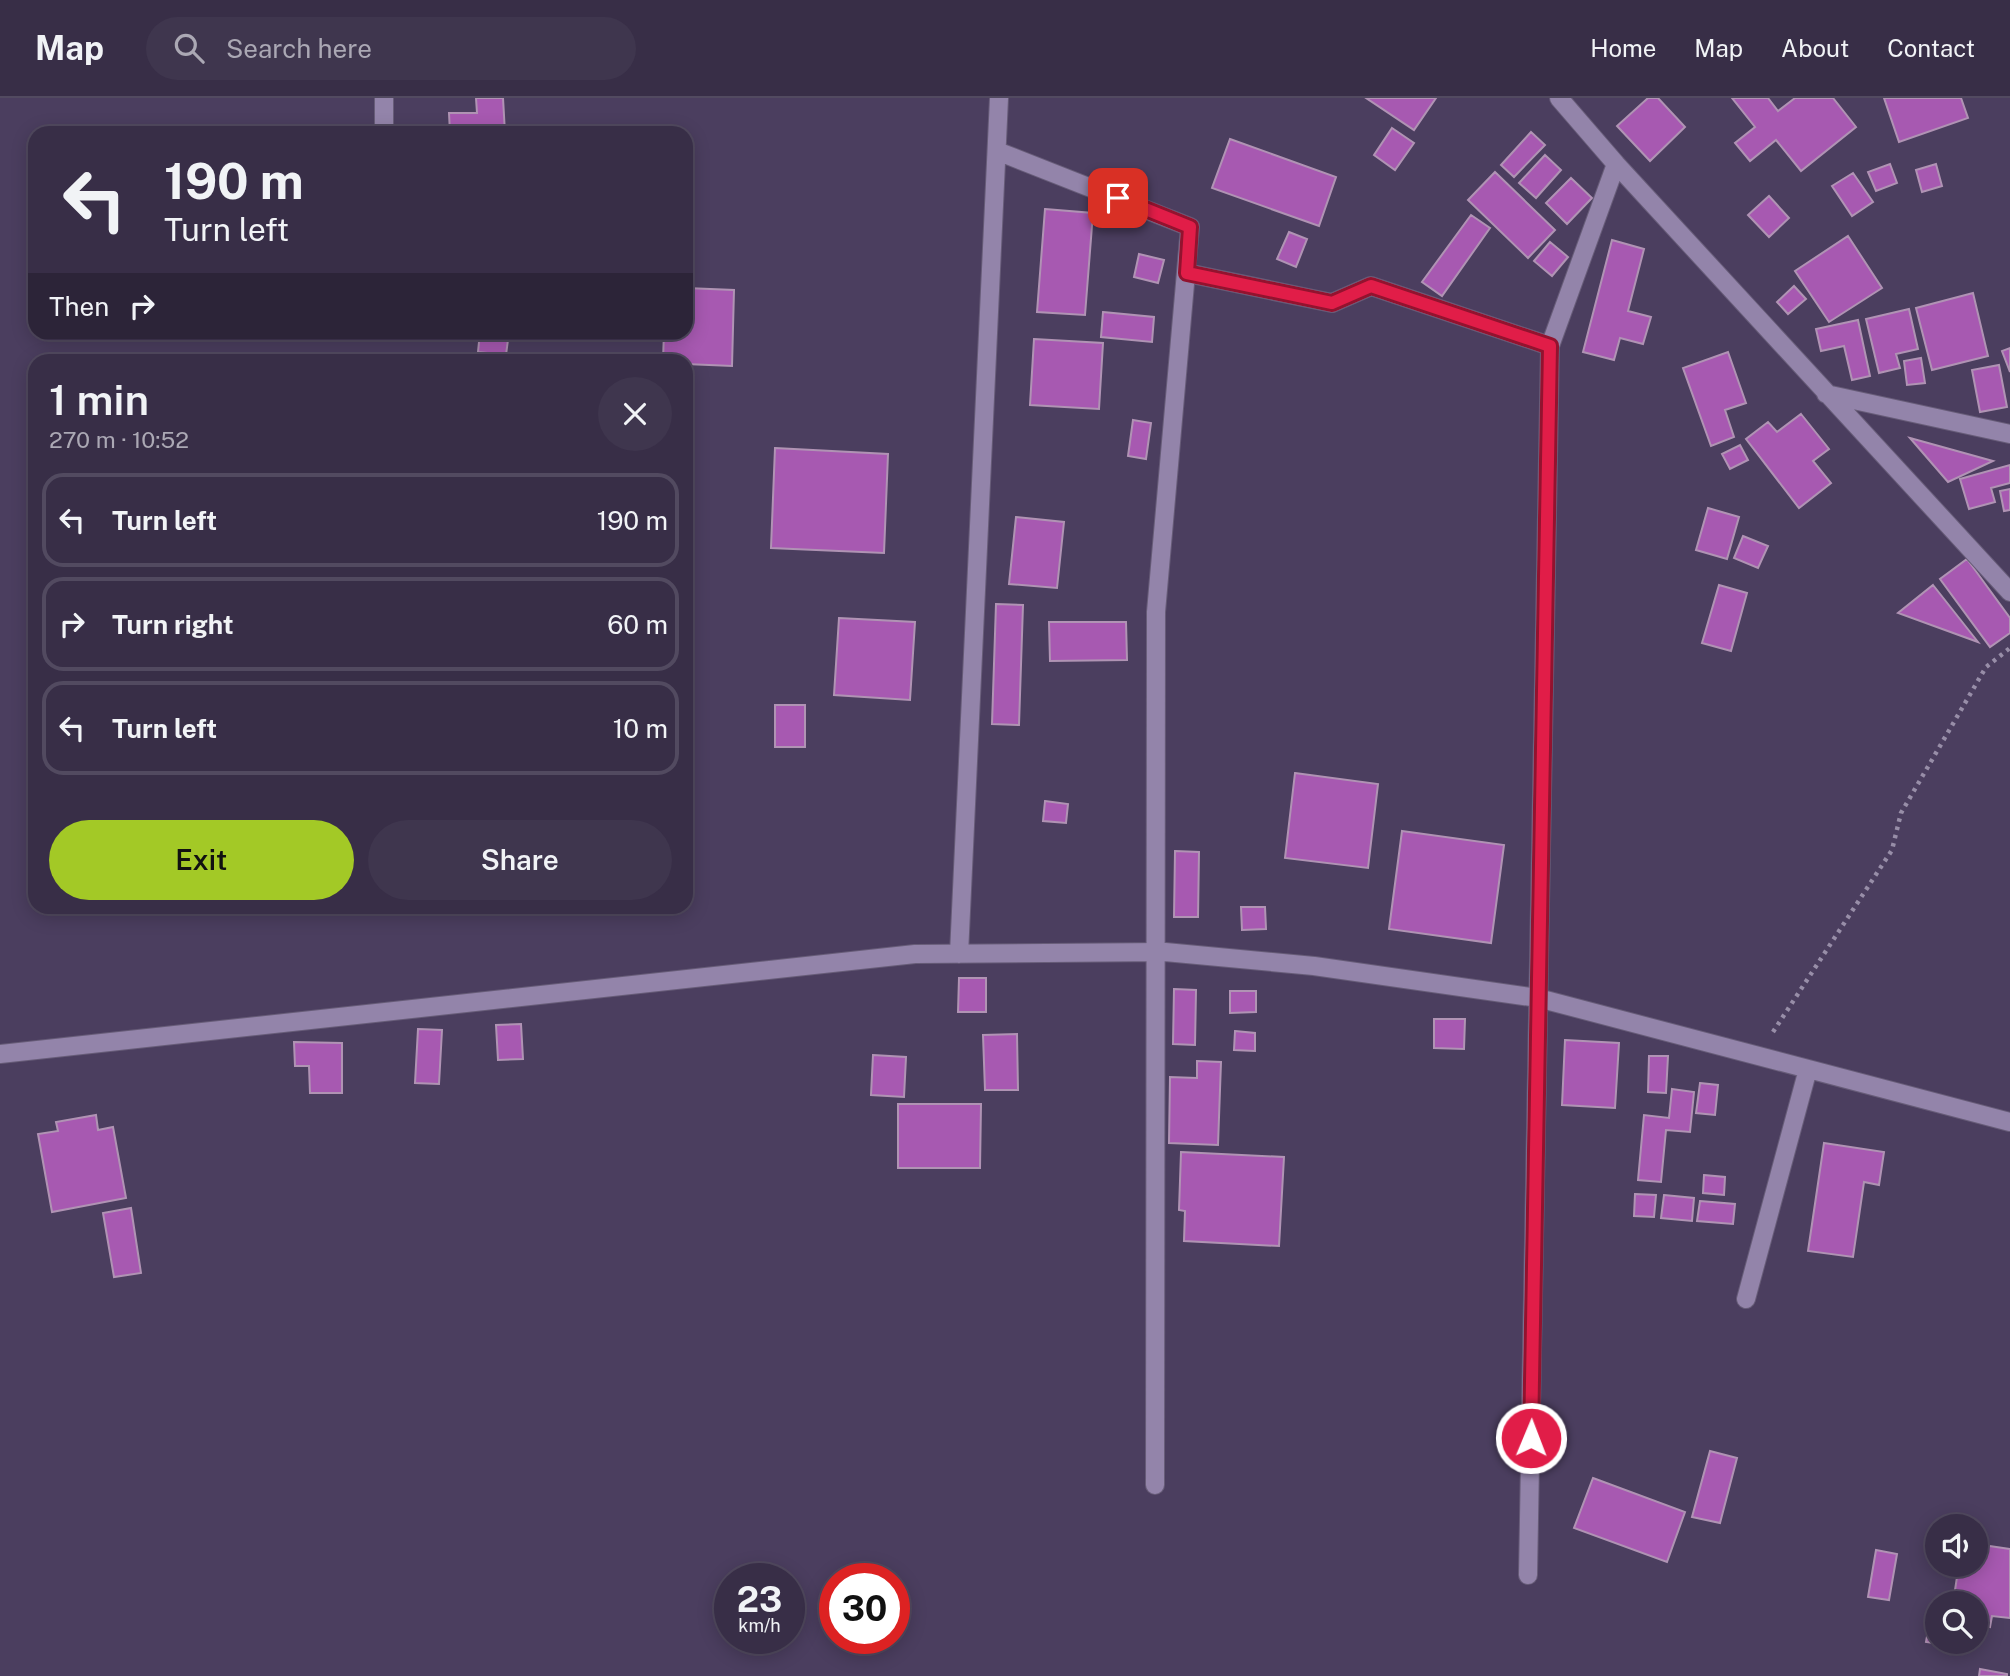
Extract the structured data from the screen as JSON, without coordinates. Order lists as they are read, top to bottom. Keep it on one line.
{"page":{"header":"Map","search":"Search here","nav":["Home","Map","About","Contact"],"turn":["190 m","Turn left"],"then":"Then","heading":["1 min","270 m · 10:52"],"list":[{"name":"Turn left","value":"190 m"},{"name":"Turn right","value":"60 m"},{"name":"Turn left","value":"10 m"}],"buttons":["Exit","Share"],"speed":"23 km/h","limit":"30"}}
